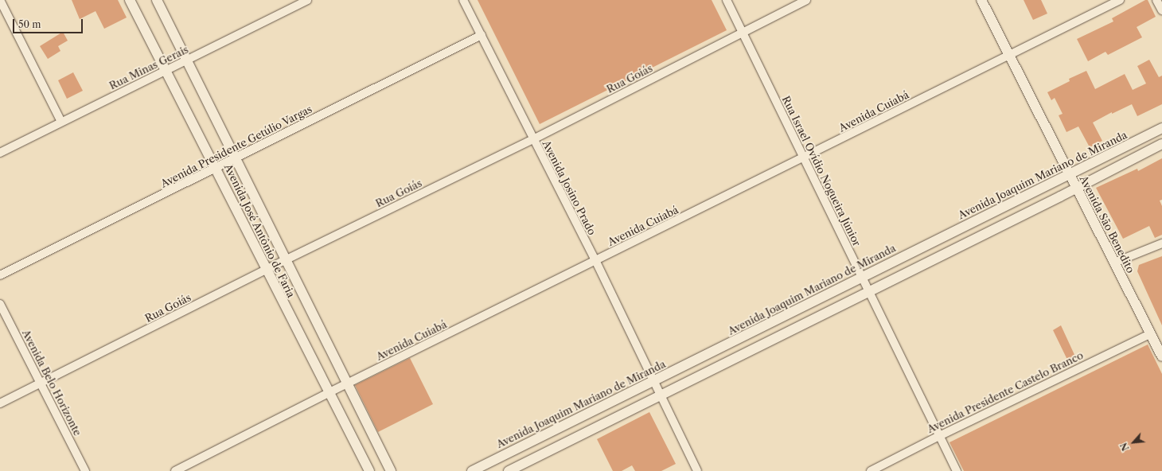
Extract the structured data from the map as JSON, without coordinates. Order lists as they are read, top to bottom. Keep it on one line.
{"streets":{"street":["Rua Minas Gerais","Rua Goiás","Avenida Cuiabá","Avenida Presidente Getúlio Vargas","Rua Israel Ovídio Nogueira Júnior","Avenida Joaquim Mariano de Miranda","Avenida Josino Prado","Avenida São Benedito","Avenida José Antônio de Faria","Avenida Belo Horizonte","Avenida Presidente Castelo Branco"]},"crossings":[["Rua Minas Gerais","Avenida José Antônio de Faria"],["Rua Goiás","Rua Israel Ovídio Nogueira Júnior"],["Rua Goiás","Avenida Josino Prado"],["Rua Goiás","Avenida José Antônio de Faria"],["Rua Goiás","Avenida Belo Horizonte"],["Avenida Cuiabá","Rua Israel Ovídio Nogueira Júnior"],["Avenida Cuiabá","Avenida Josino Prado"],["Avenida Cuiabá","Avenida São Benedito"],["Avenida Cuiabá","Avenida José Antônio de Faria"],["Avenida Presidente Getúlio Vargas","Avenida Josino Prado"],["Avenida Presidente Getúlio Vargas","Avenida José Antônio de Faria"],["Rua Israel Ovídio Nogueira Júnior","Avenida Joaquim Mariano de Miranda"],["Rua Israel Ovídio Nogueira Júnior","Avenida Presidente Castelo Branco"],["Avenida Joaquim Mariano de Miranda","Avenida Josino Prado"],["Avenida Joaquim Mariano de Miranda","Avenida São Benedito"],["Avenida São Benedito","Avenida Presidente Castelo Branco"]],"scale_bar":"50 m","north":"bottom left"}
